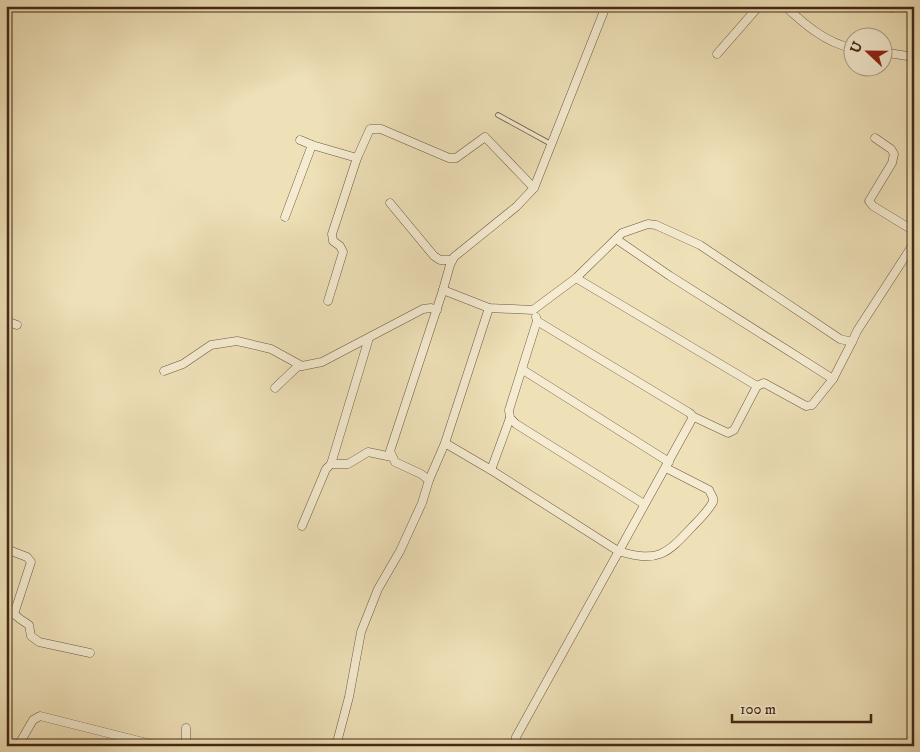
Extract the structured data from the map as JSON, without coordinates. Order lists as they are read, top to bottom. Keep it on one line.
{"scale_bar":"100 m","north":"left"}
